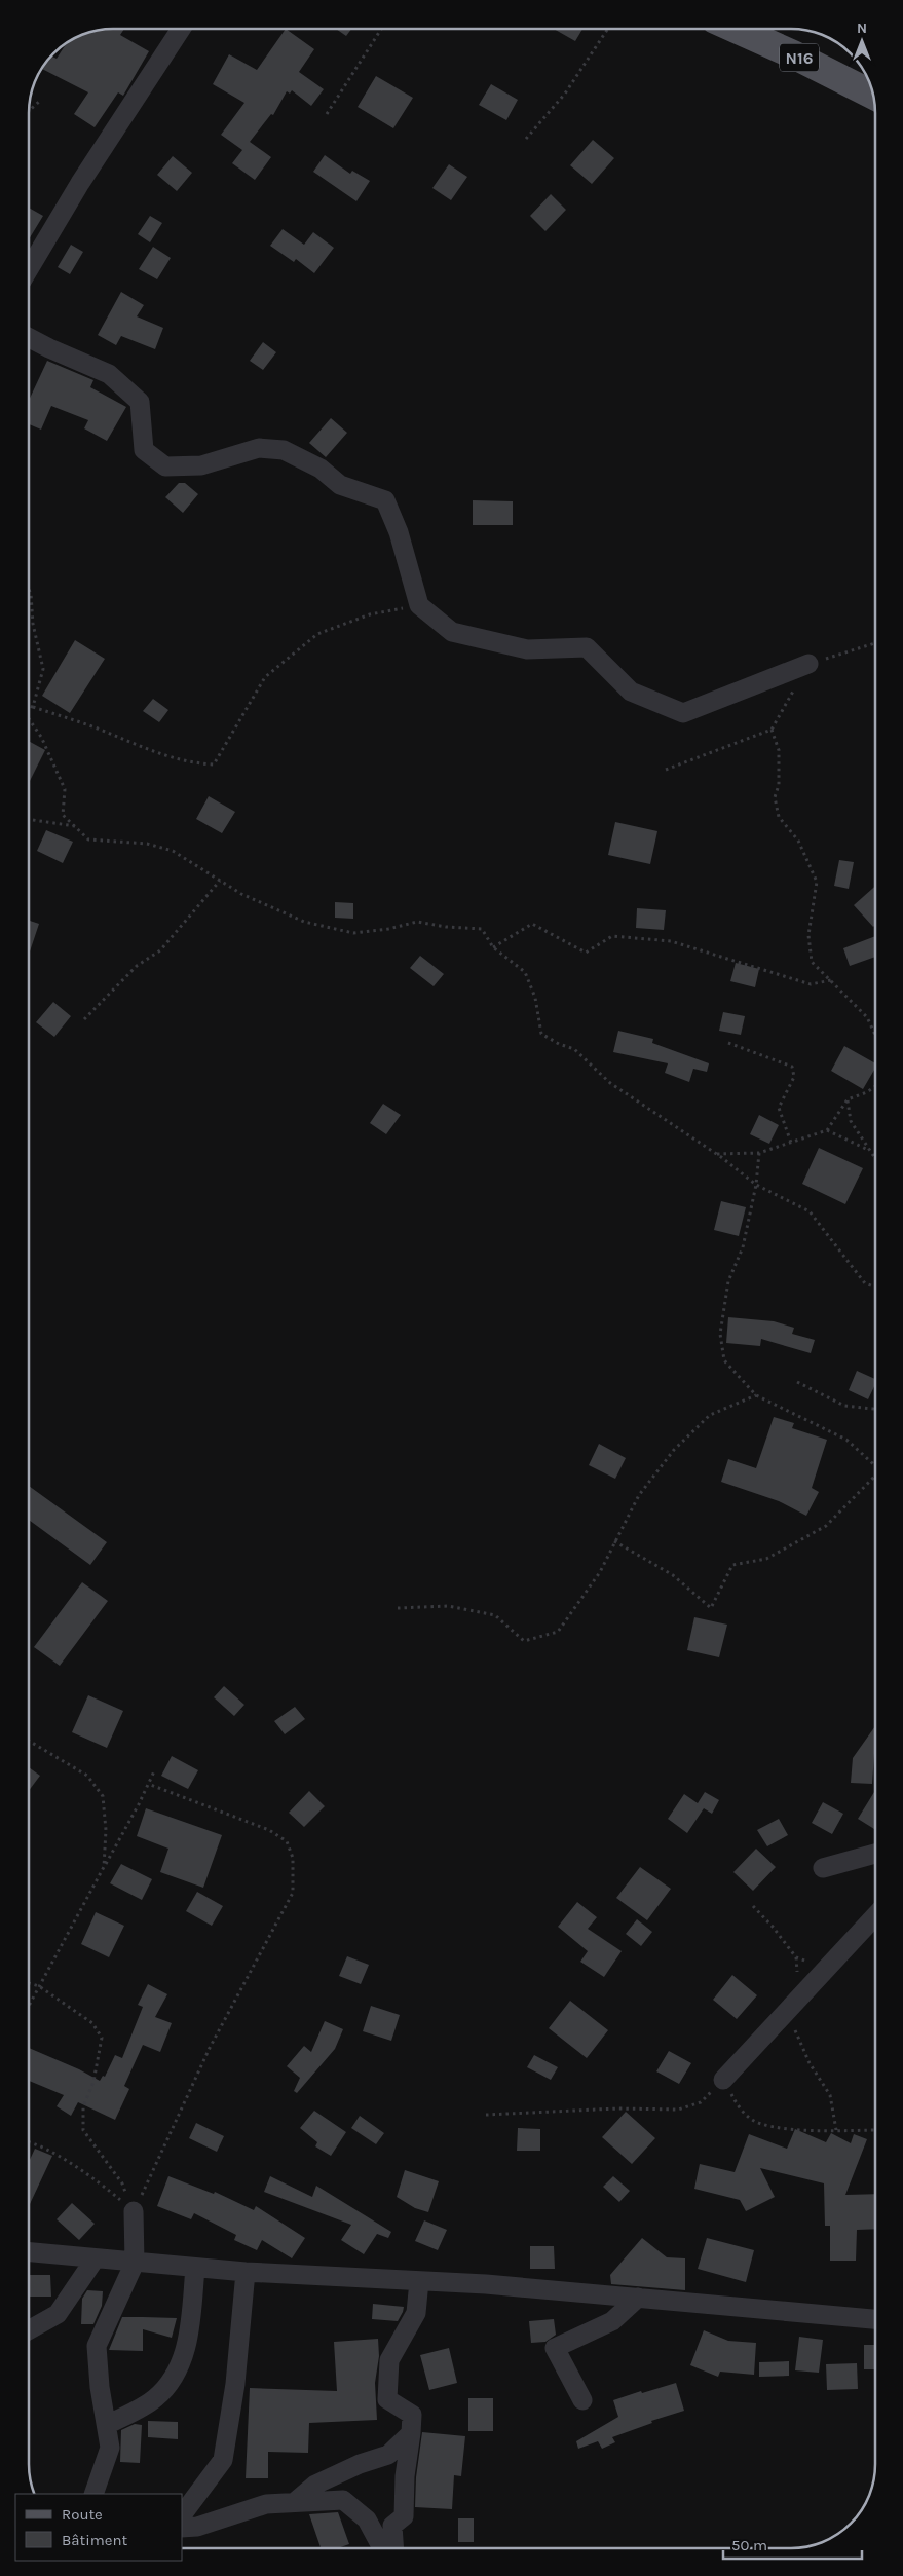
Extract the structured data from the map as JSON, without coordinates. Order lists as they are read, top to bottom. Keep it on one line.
{"streets":{"main road":["N16"]},"legend":["Route","Bâtiment"],"scale_bar":"50 m","north":"top"}
